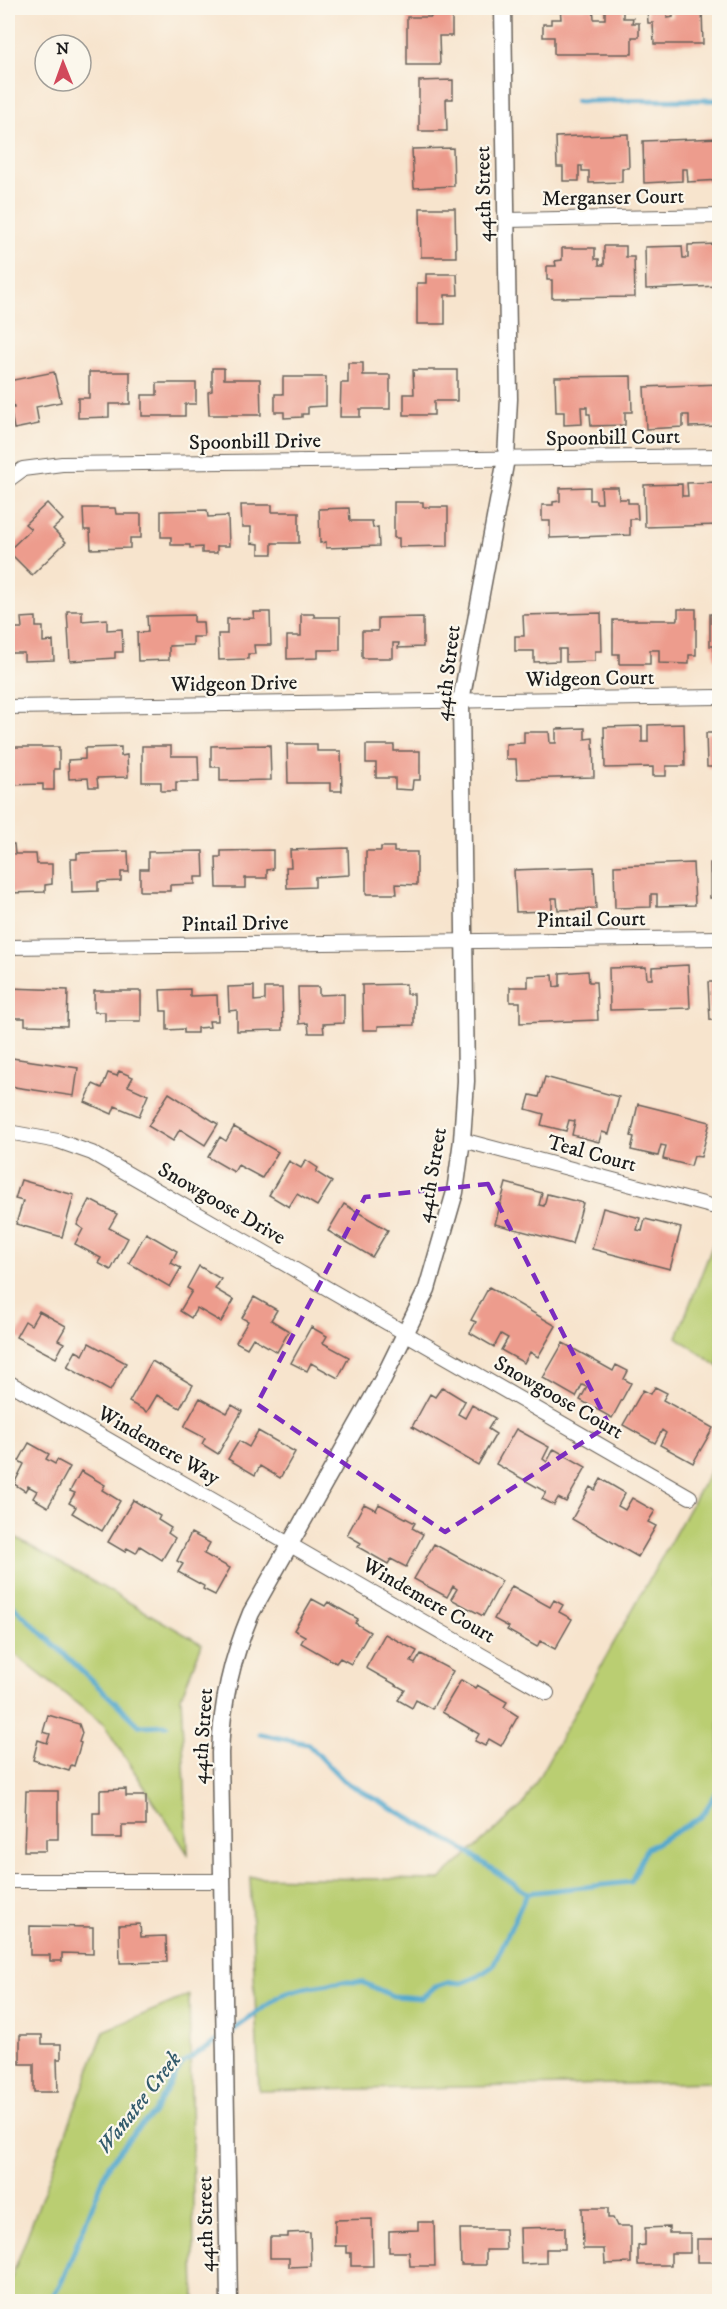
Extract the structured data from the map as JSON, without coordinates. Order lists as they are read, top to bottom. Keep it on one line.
{"streets":{"street":["44th Street","Merganser Court","Spoonbill Court","Spoonbill Drive","Widgeon Court","Widgeon Drive","Pintail Court","Pintail Drive","Teal Court","Snowgoose Drive","Snowgoose Court","Windemere Way","Windemere Court"]},"crossings":[["44th Street","Merganser Court"],["44th Street","Spoonbill Court"],["44th Street","Spoonbill Drive"],["44th Street","Widgeon Court"],["44th Street","Widgeon Drive"],["44th Street","Pintail Court"],["44th Street","Pintail Drive"],["44th Street","Teal Court"],["44th Street","Snowgoose Drive"],["44th Street","Snowgoose Court"],["44th Street","Windemere Way"],["44th Street","Windemere Court"],["Spoonbill Court","Spoonbill Drive"],["Widgeon Court","Widgeon Drive"],["Pintail Court","Pintail Drive"],["Snowgoose Drive","Snowgoose Court"],["Windemere Way","Windemere Court"]],"water":["Wanatee Creek"],"north":"top"}
